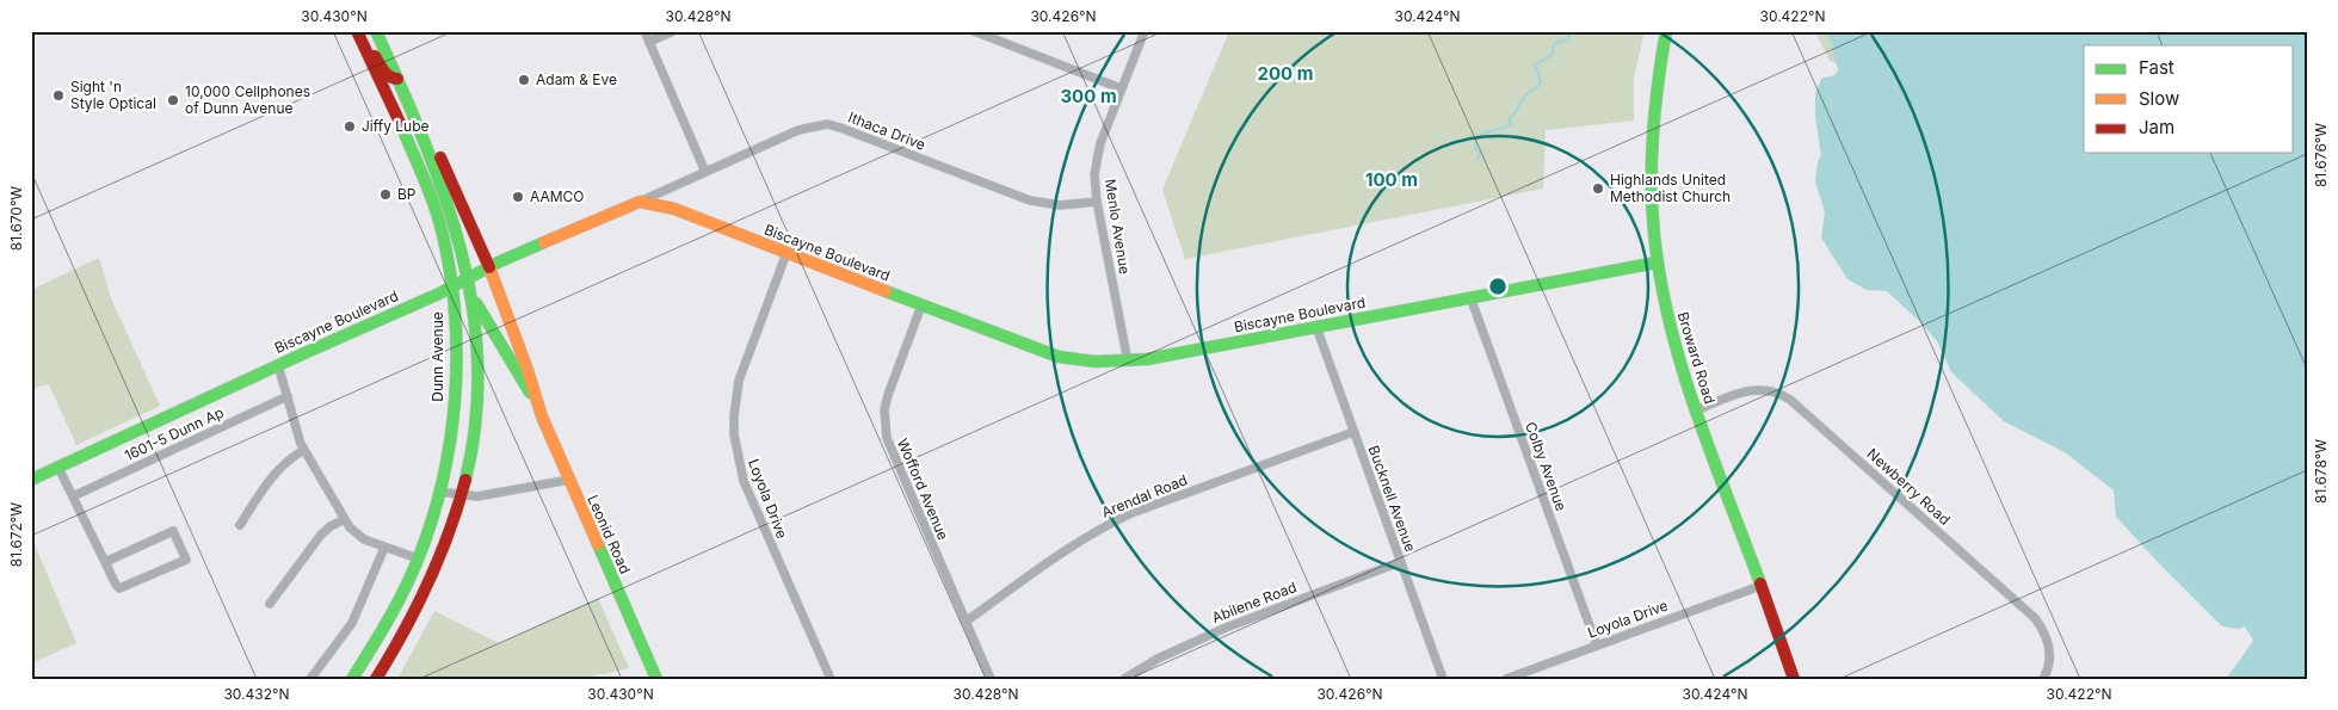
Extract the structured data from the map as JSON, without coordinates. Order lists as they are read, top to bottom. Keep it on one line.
{"streets":{"street":["Ithaca Drive","Menlo Avenue","Biscayne Boulevard","Dunn Avenue","Broward Road","1601-5 Dunn Ap","Colby Avenue","Newberry Road","Wofford Avenue","Arendal Road","Loyola Drive","Bucknell Avenue","Leonid Road","Abilene Road"]},"crossings":[["Ithaca Drive","Menlo Avenue"],["Ithaca Drive","Biscayne Boulevard"],["Menlo Avenue","Biscayne Boulevard"],["Biscayne Boulevard","Dunn Avenue"],["Biscayne Boulevard","Broward Road"],["Biscayne Boulevard","Colby Avenue"],["Biscayne Boulevard","Wofford Avenue"],["Biscayne Boulevard","Loyola Drive"],["Biscayne Boulevard","Bucknell Avenue"],["Biscayne Boulevard","Leonid Road"],["Broward Road","Newberry Road"],["Broward Road","Loyola Drive"],["Colby Avenue","Loyola Drive"],["Wofford Avenue","Arendal Road"],["Arendal Road","Bucknell Avenue"],["Bucknell Avenue","Abilene Road"]],"places":["Adam & Eve","Sight 'n Style Optical","10,000 Cellphones of Dunn Avenue","Jiffy Lube","Highlands United Methodist Church","BP","AAMCO"],"legend":["Fast","Slow","Jam"],"coordinates":["30.430°N","30.428°N","30.426°N","30.424°N","30.422°N","81.676°W","81.670°W","81.678°W","81.672°W","30.432°N"],"rings":["200 m","300 m","100 m"]}
